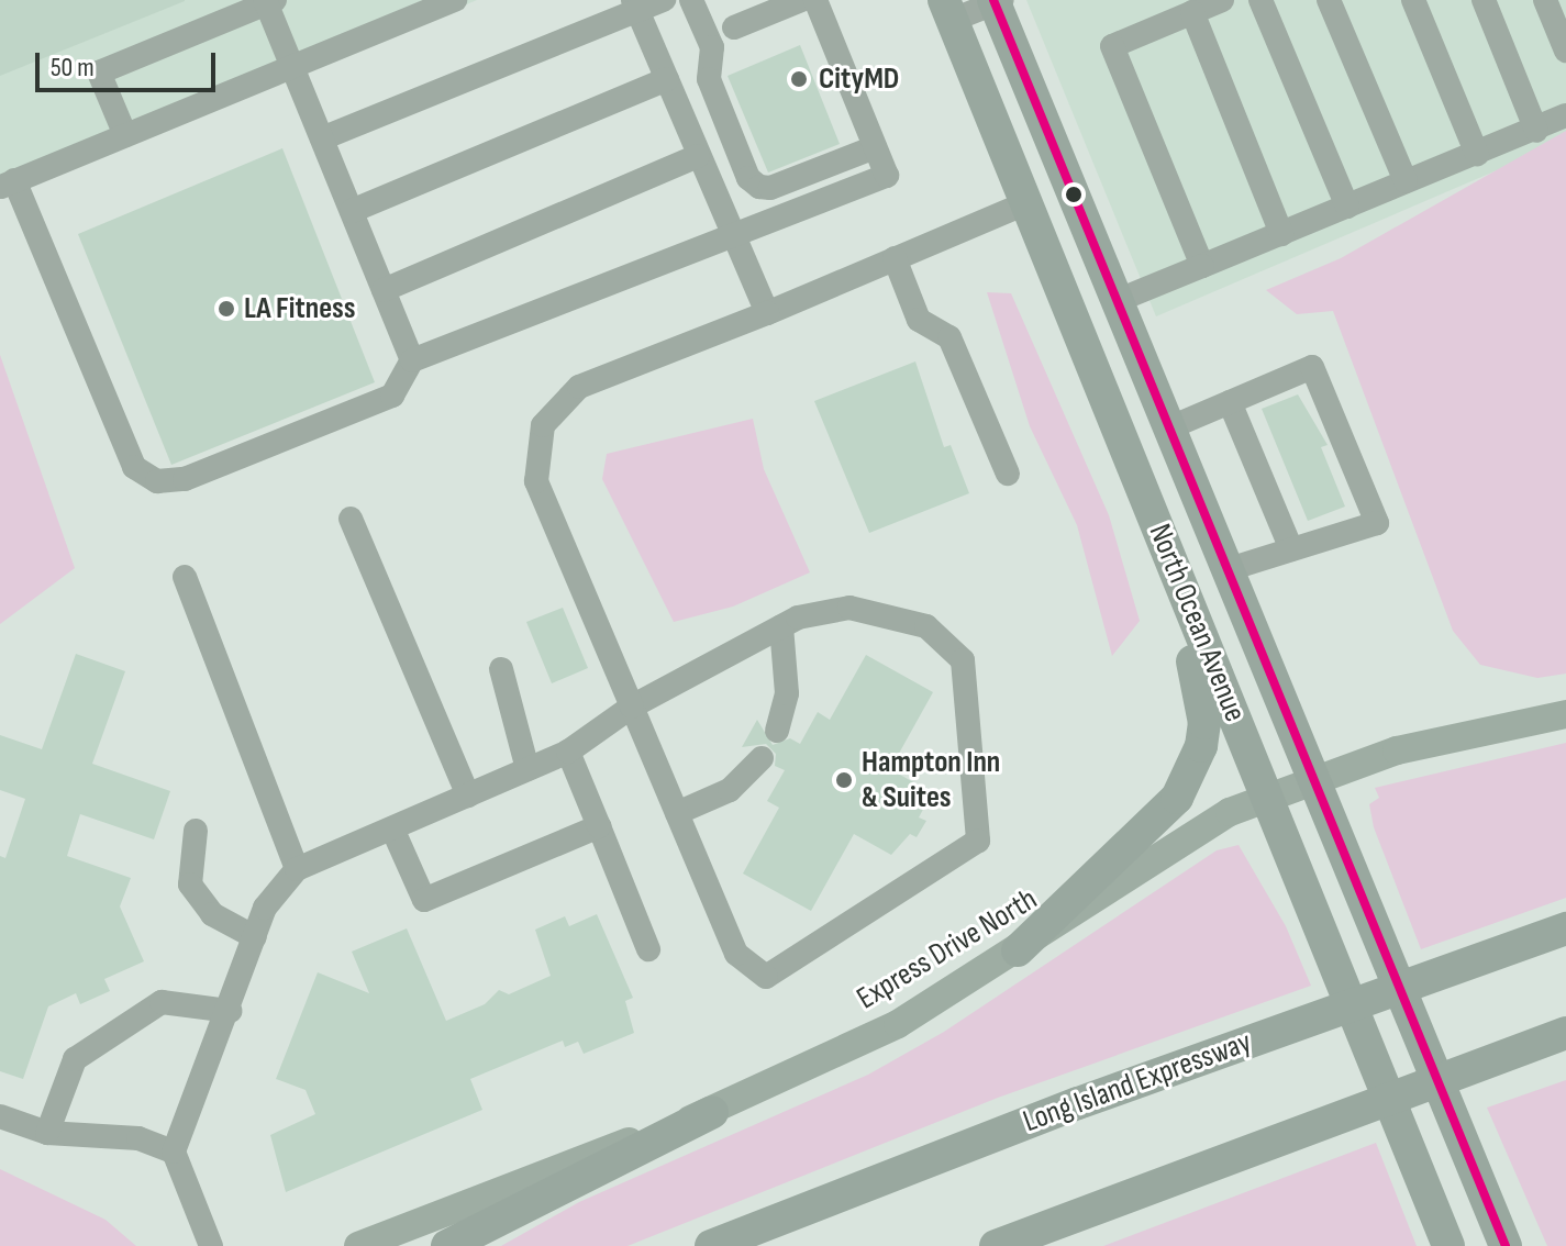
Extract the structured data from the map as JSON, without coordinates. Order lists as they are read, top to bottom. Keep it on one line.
{"streets":{"highway":["North Ocean Avenue","Long Island Expressway"],"main road":["Express Drive North"]},"crossings":[["North Ocean Avenue","Express Drive North"]],"places":["CityMD","LA Fitness","Hampton Inn & Suites"],"scale_bar":"50 m"}
